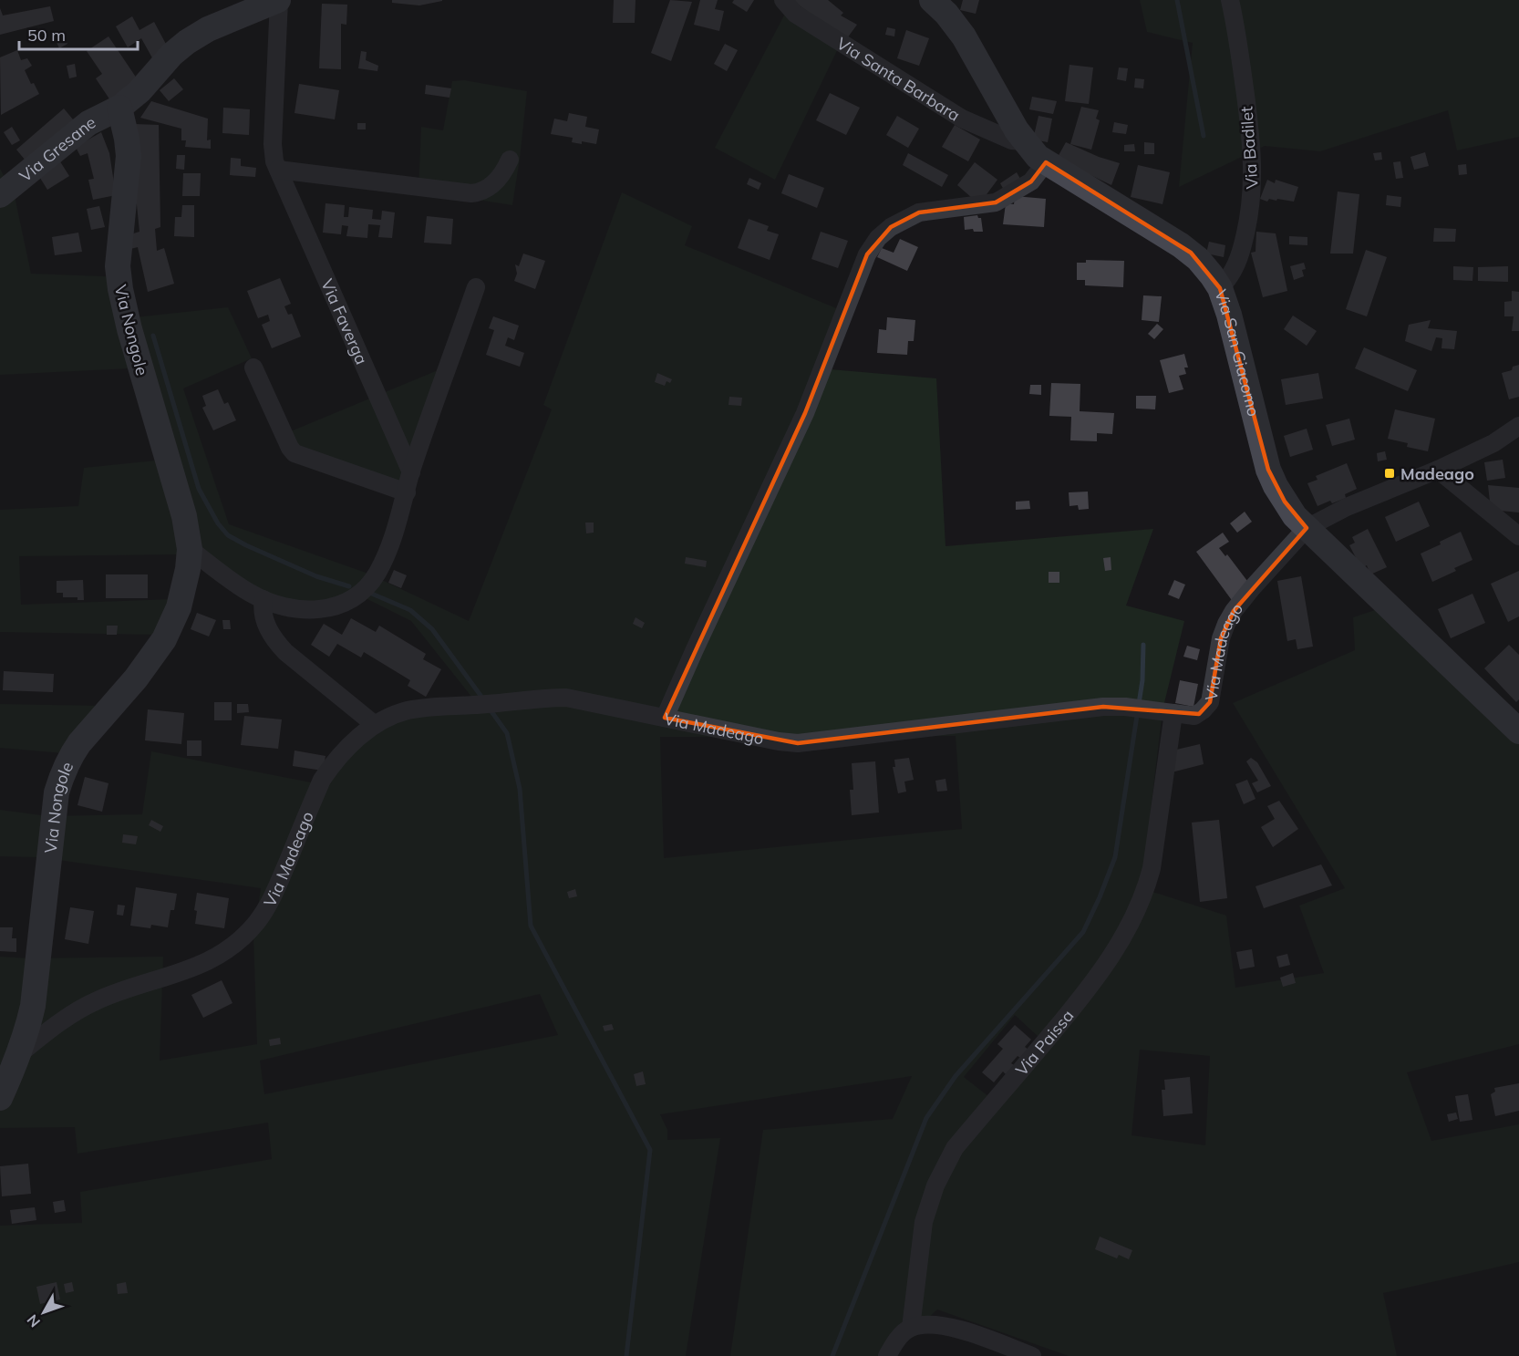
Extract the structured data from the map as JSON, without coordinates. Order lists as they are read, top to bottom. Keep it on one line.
{"streets":{"street":["Via Santa Barbara","Via Badilet","Via Gresane","Via Faverga","Via Nongole","Via San Giacomo","Via Madeago","Via Paissa"]},"crossings":[["Via Santa Barbara","Via San Giacomo"],["Via Badilet","Via San Giacomo"],["Via Gresane","Via Faverga"],["Via Gresane","Via Nongole"],["Via Faverga","Via Nongole"],["Via Nongole","Via Madeago"],["Via San Giacomo","Via Madeago"],["Via Madeago","Via Paissa"]],"places":{"transit":["Madeago"]},"scale_bar":"50 m","north":"bottom left"}
